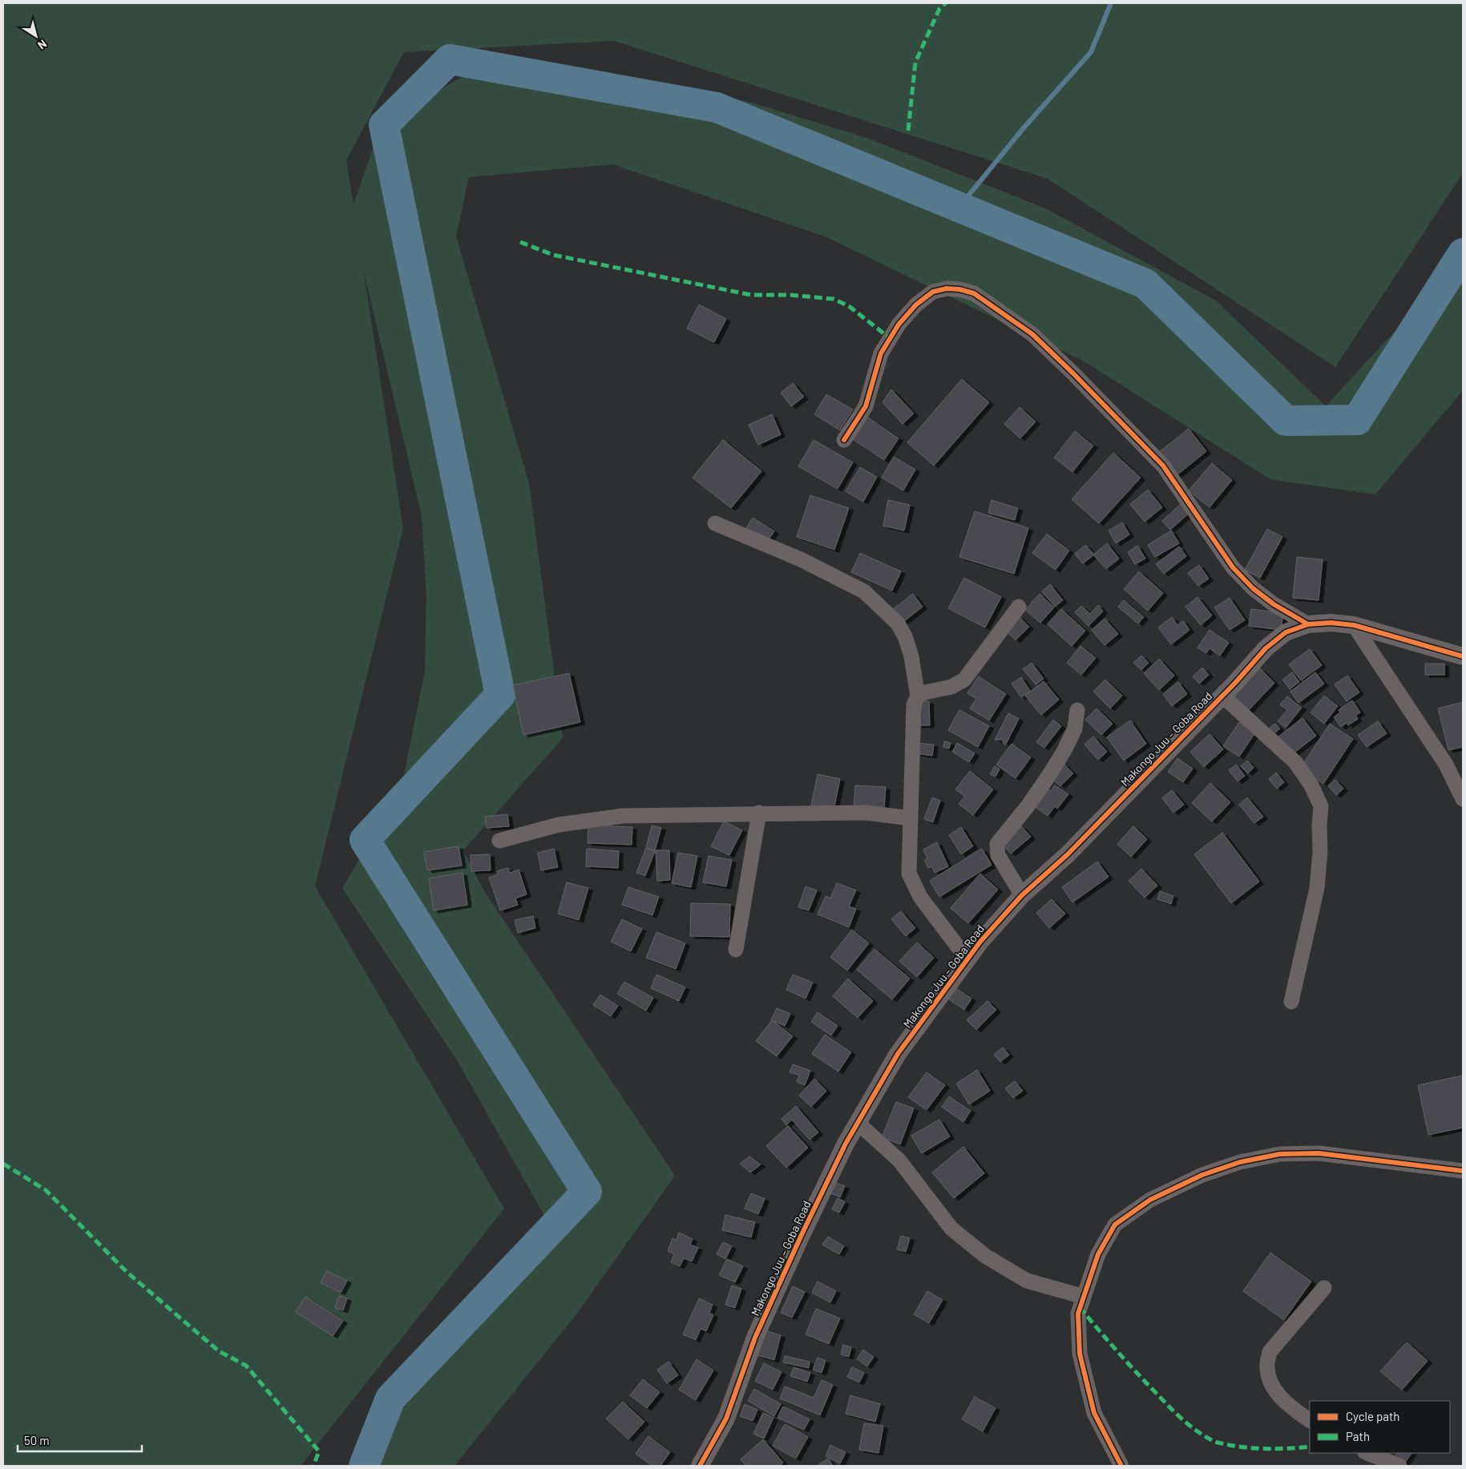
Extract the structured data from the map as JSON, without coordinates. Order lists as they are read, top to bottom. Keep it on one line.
{"streets":{"street":["Makongo Juu – Goba Road"]},"legend":["Cycle path","Path"],"scale_bar":"50 m","north":"bottom right"}
